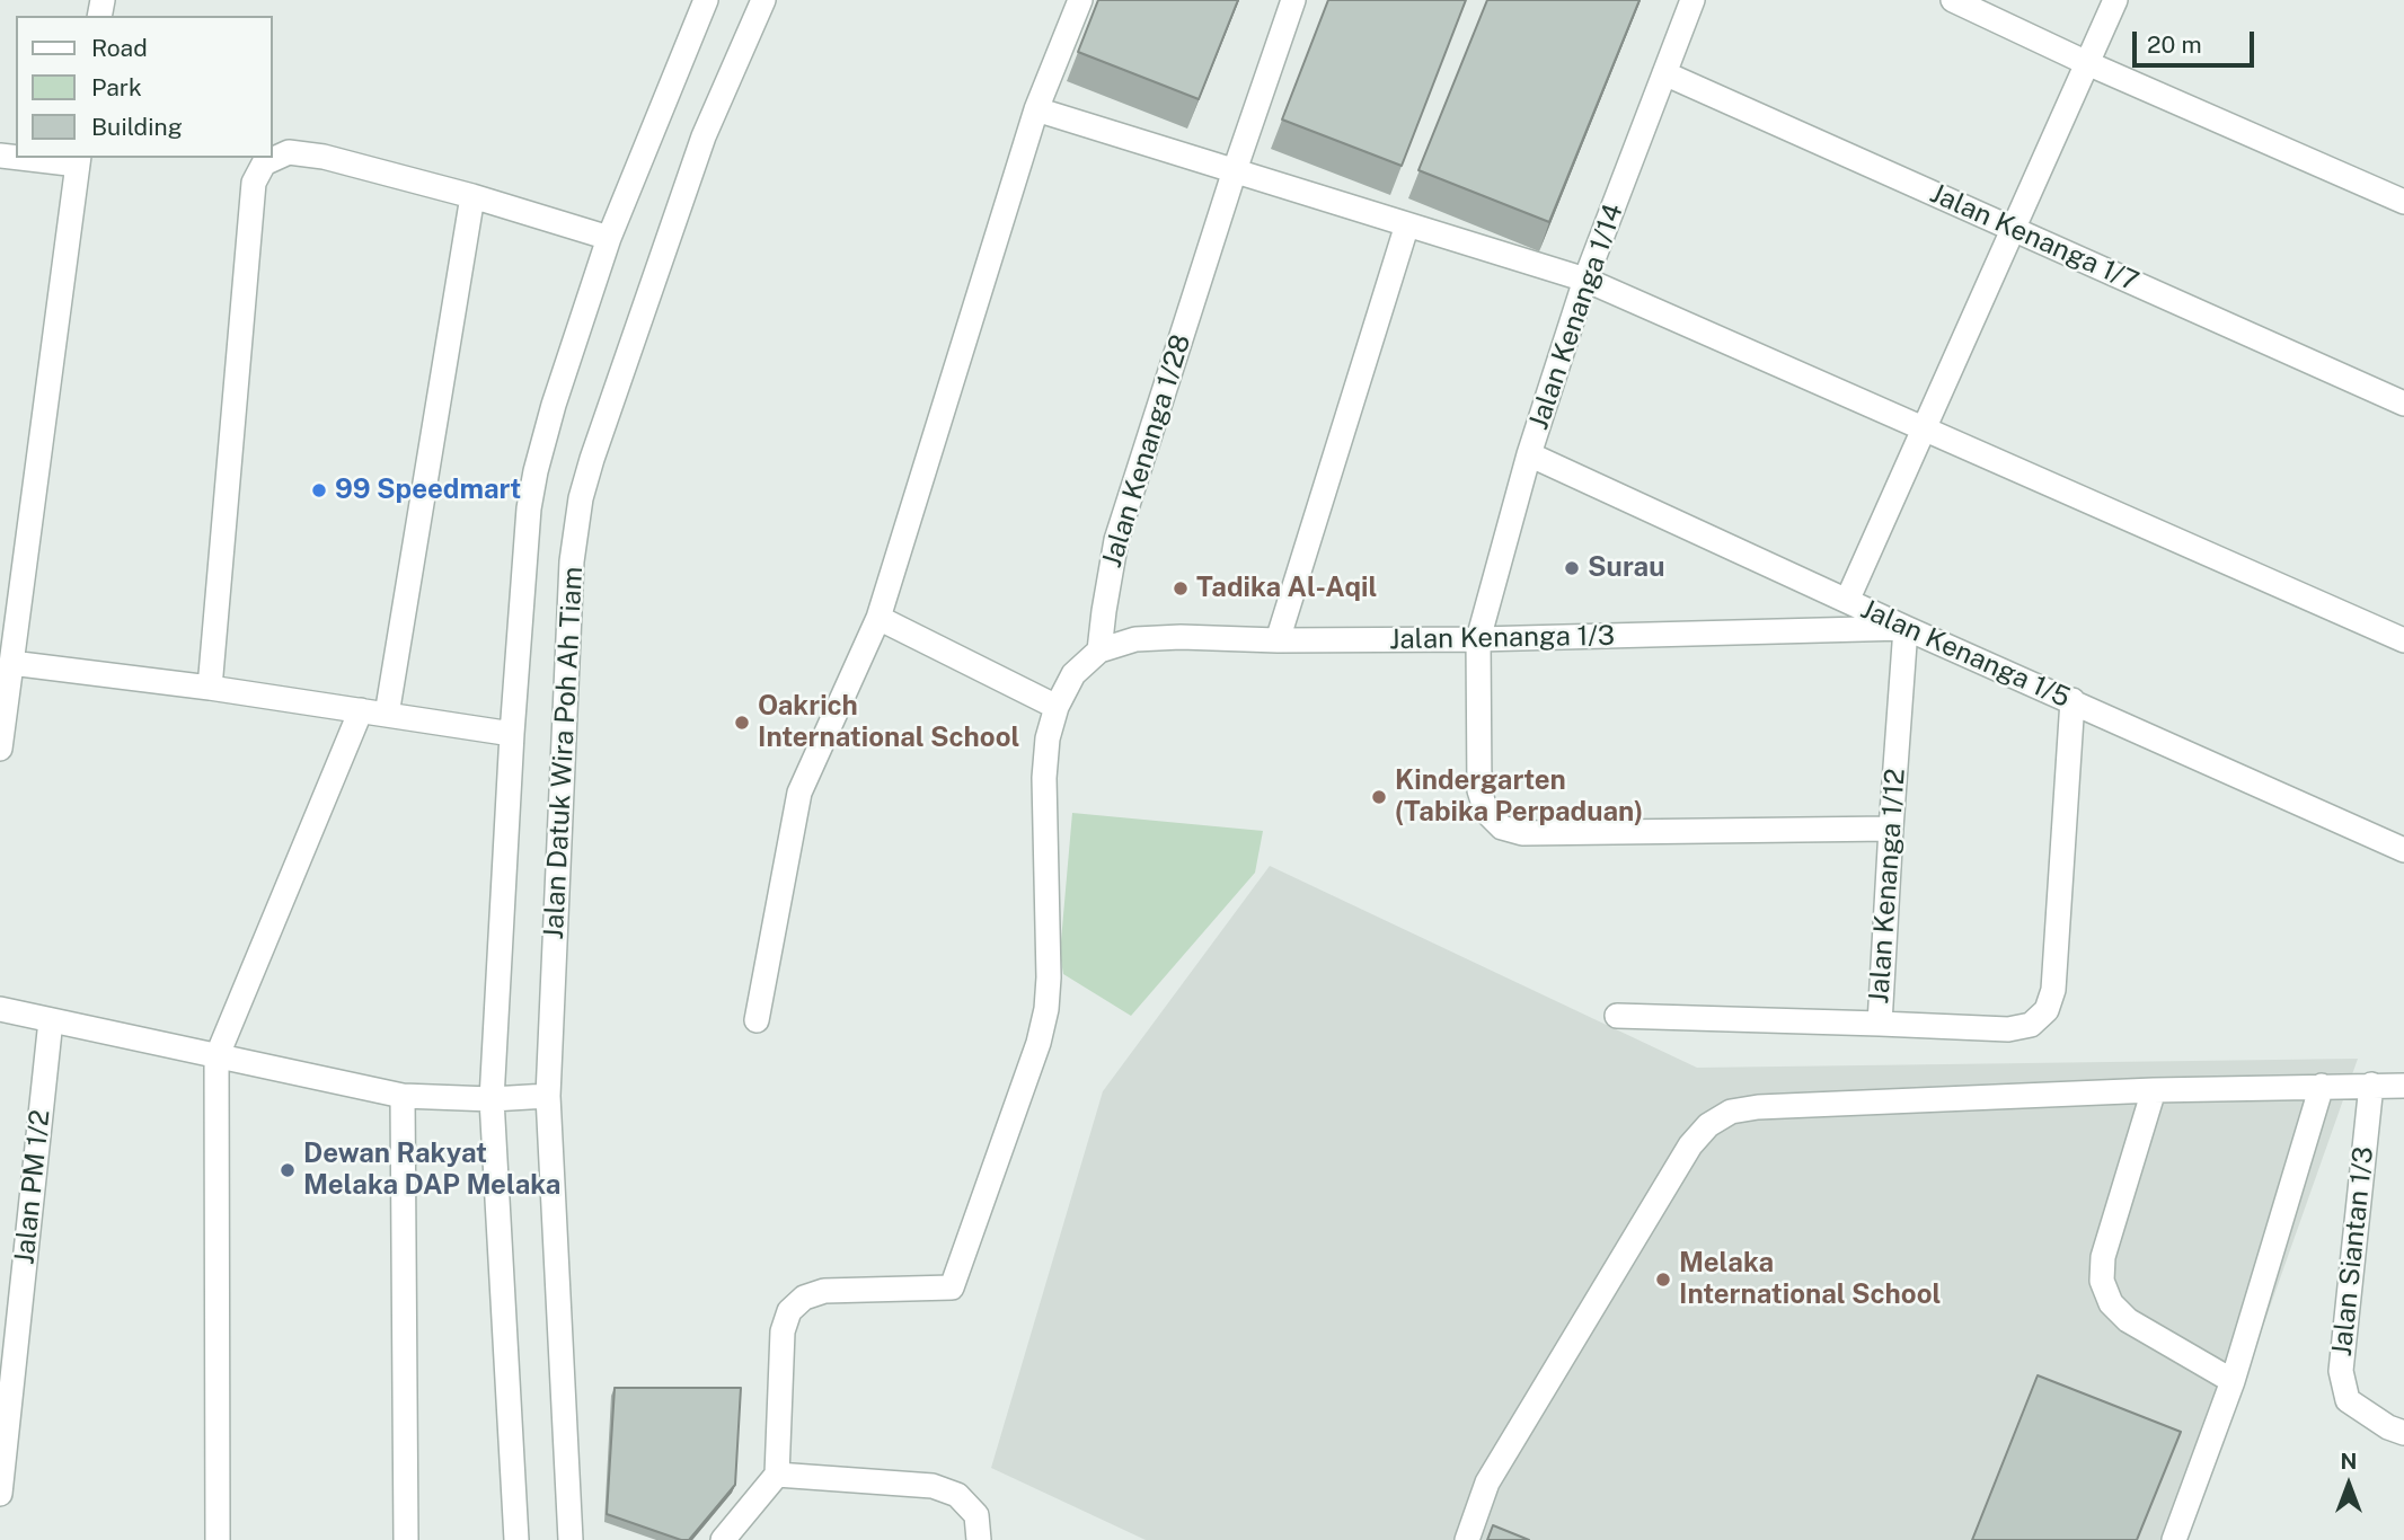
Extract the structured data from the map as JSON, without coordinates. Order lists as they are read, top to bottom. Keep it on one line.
{"streets":{"street":["Jalan Kenanga 1/7","Jalan Kenanga 1/14","Jalan Kenanga 1/28","Jalan Kenanga 1/3","Jalan Kenanga 1/5","Jalan Datuk Wira Poh Ah Tiam","Jalan Kenanga 1/12","Jalan PM 1/2","Jalan Siantan 1/3"]},"crossings":[["Jalan Kenanga 1/7","Jalan Kenanga 1/14"],["Jalan Kenanga 1/14","Jalan Kenanga 1/3"],["Jalan Kenanga 1/14","Jalan Kenanga 1/5"],["Jalan Kenanga 1/14","Jalan Kenanga 1/12"],["Jalan Kenanga 1/28","Jalan Kenanga 1/3"],["Jalan Kenanga 1/3","Jalan Kenanga 1/5"],["Jalan Kenanga 1/3","Jalan Kenanga 1/12"],["Jalan Kenanga 1/5","Jalan Kenanga 1/12"]],"places":["99 Speedmart","Surau","Tadika Al-Aqil","Oakrich International School","Kindergarten (Tabika Perpaduan)","Dewan Rakyat Melaka DAP Melaka","Melaka International School"],"legend":["Road","Park","Building"],"scale_bar":"20 m","north":"top"}
